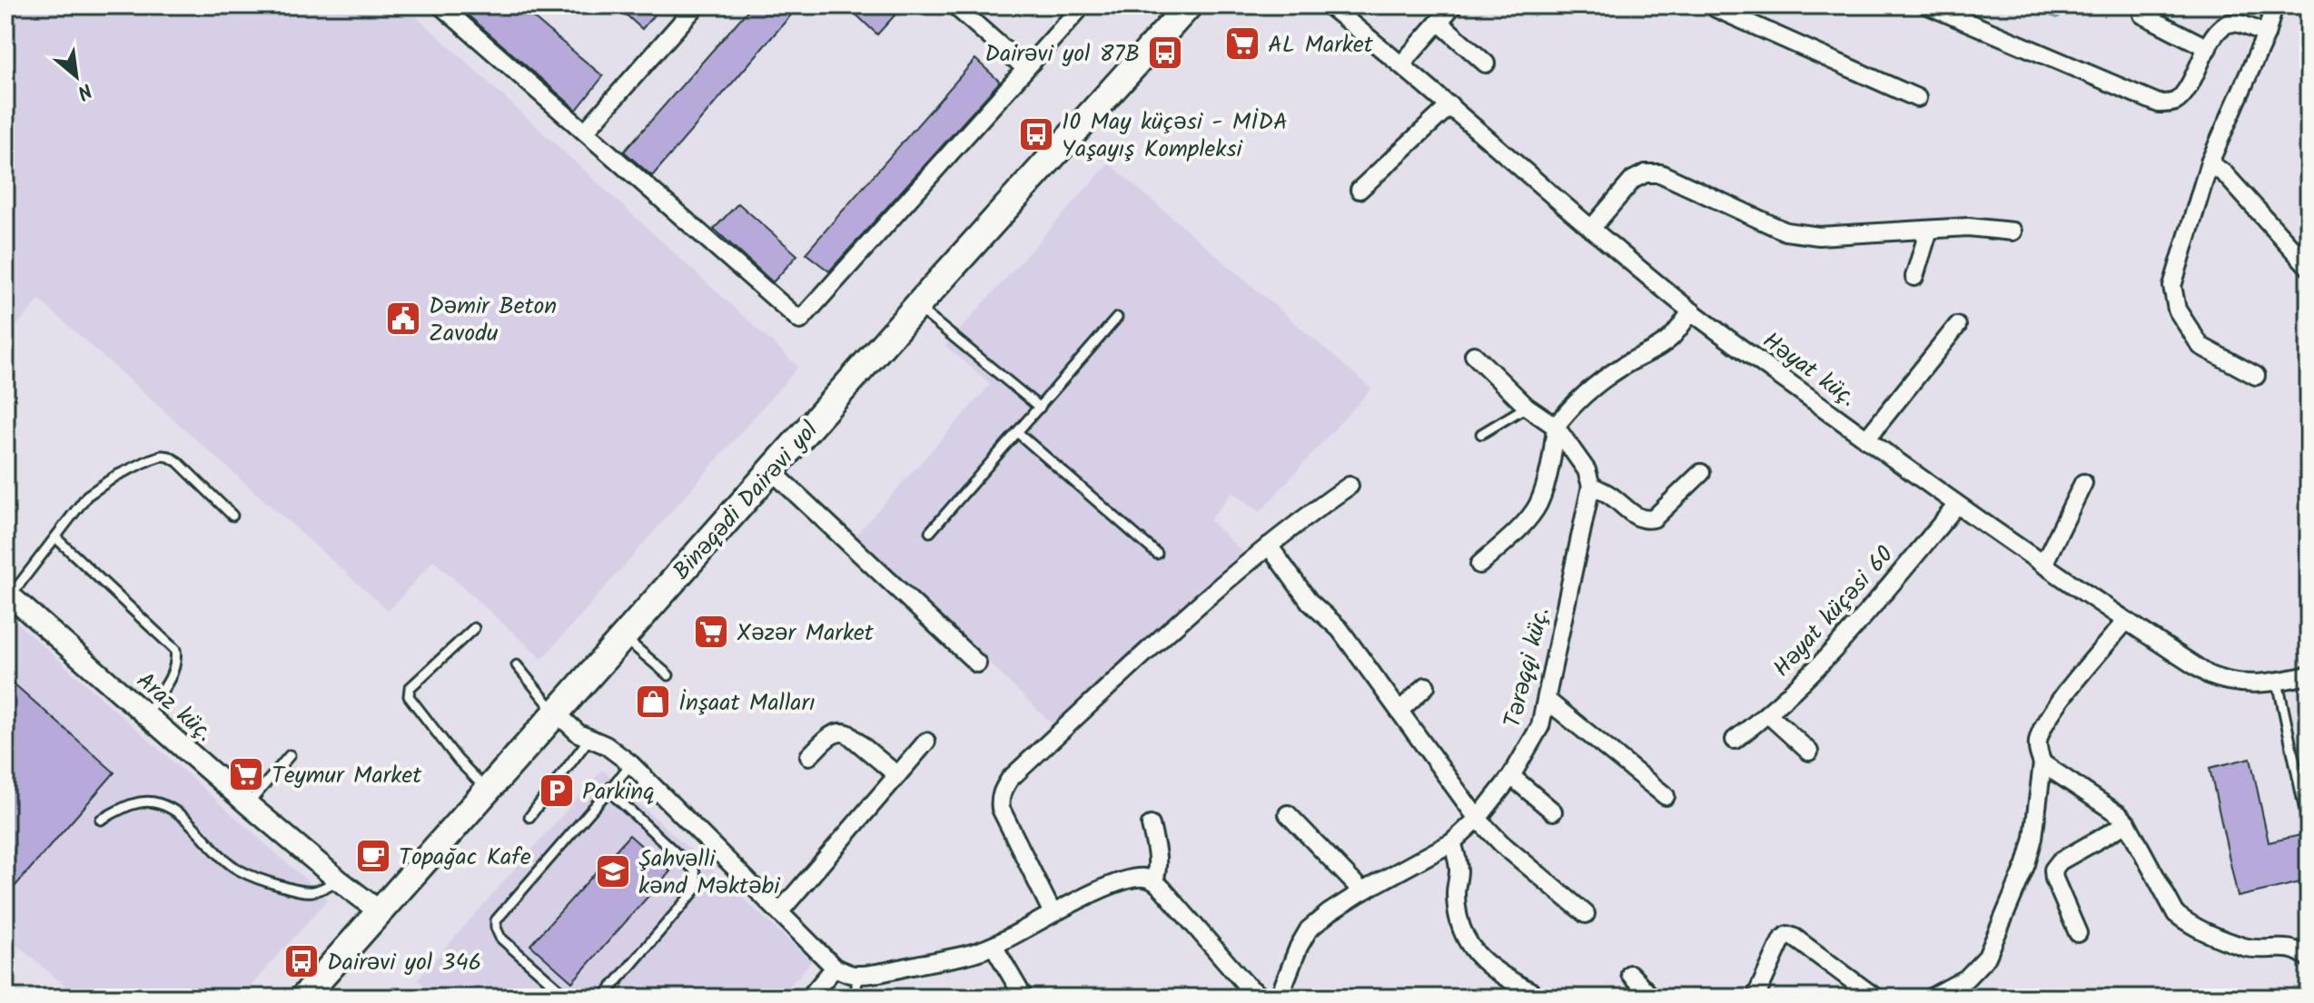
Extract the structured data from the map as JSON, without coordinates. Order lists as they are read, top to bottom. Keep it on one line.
{"streets":{"main road":["Binəqədi Dairəvi yol"],"street":["Həyat küç.","Həyat küçəsi 60","Tərəqqi küç.","Araz küç."]},"crossings":[["Həyat küç.","Həyat küçəsi 60"],["Binəqədi Dairəvi yol","Araz küç."]],"places":{"supermarket":["AL Market","Xəzər Market","Teymur Market"],"bus stop":["Dairəvi yol 87B","10 May küçəsi - MİDA Yaşayış Kompleksi","Dairəvi yol 346"],"public building":["Dəmir Beton Zavodu"],"shop":["İnşaat Malları"],"parking":["Parkinq"],"cafe":["Topağac Kafe"],"school or university":["Şahvəlli kənd Məktəbi"]},"north":"bottom right"}
